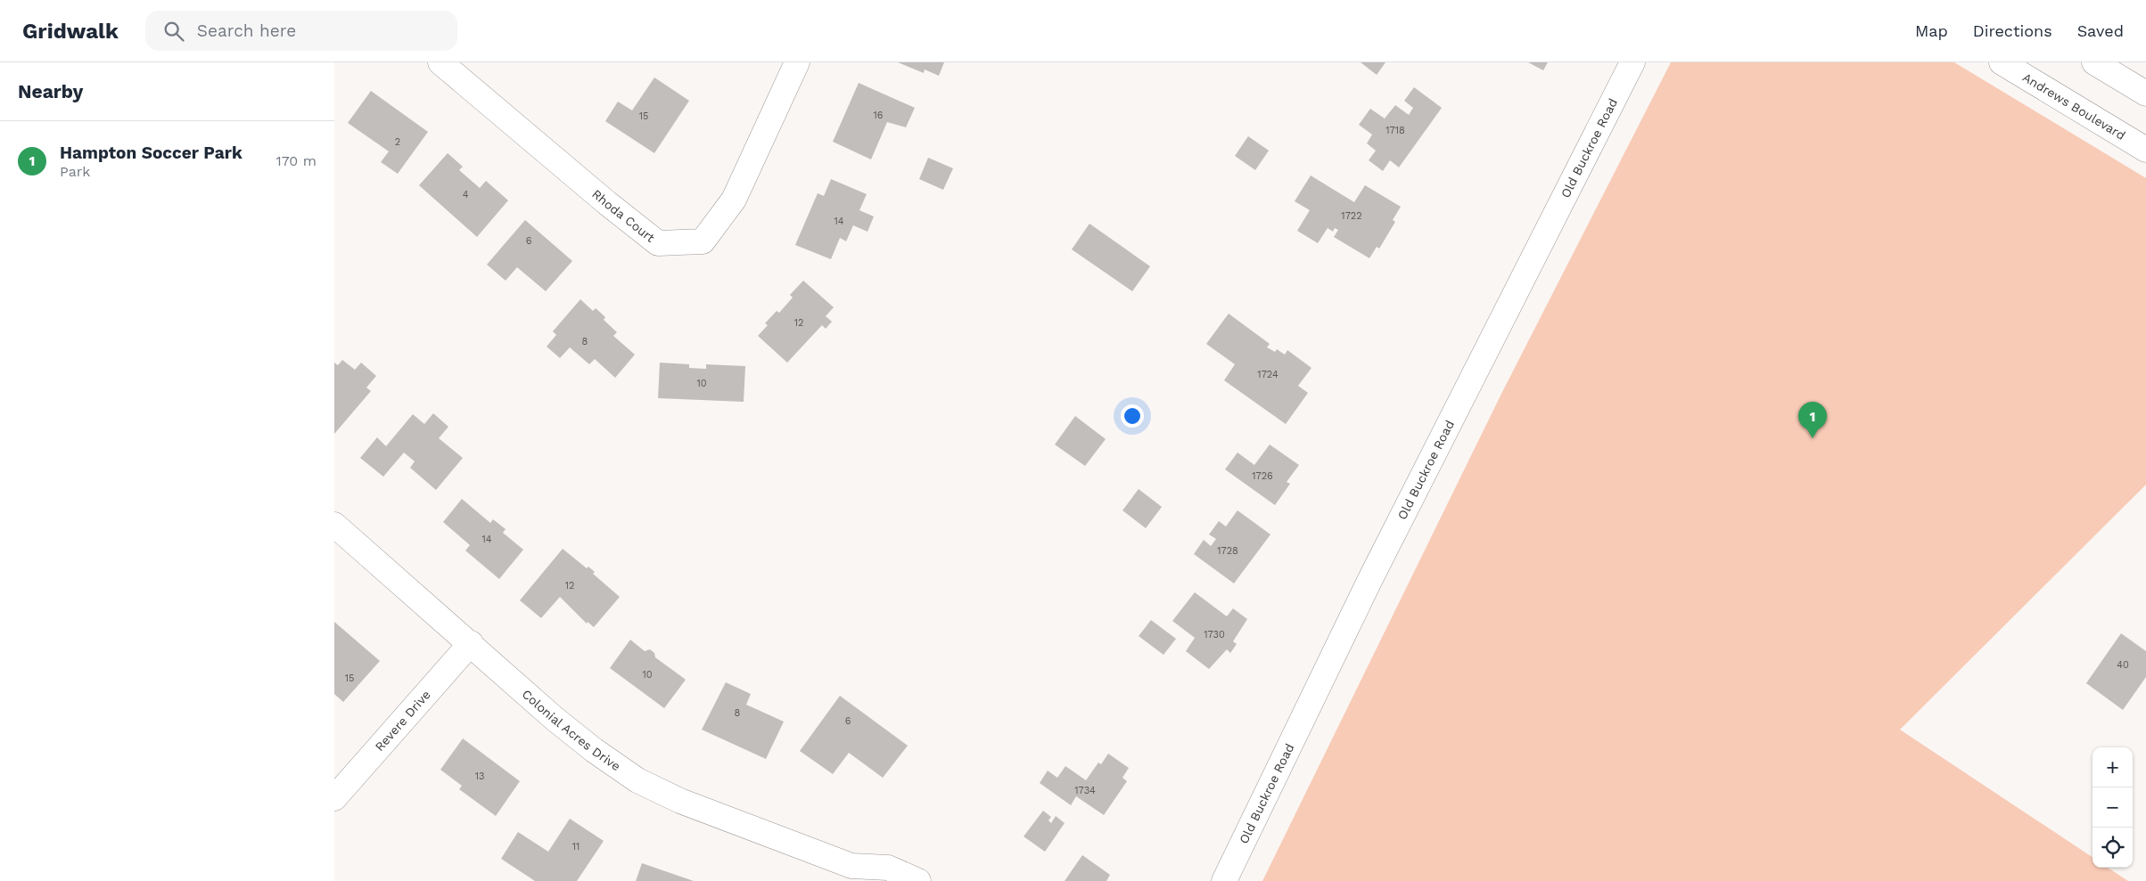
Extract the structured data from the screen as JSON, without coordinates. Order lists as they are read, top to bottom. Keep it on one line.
{"streets":{"street":["Andrews Boulevard","Old Buckroe Road","Rhoda Court","Revere Drive","Colonial Acres Drive"]},"crossings":[["Revere Drive","Colonial Acres Drive"]],"house_numbers":["16","15","1718","2","4","1722","14","6","12","8","1724","10","1726","14","1728","12","1730","40","10","15","8","6","13","1734","11"],"page":{"header":"Gridwalk","search":"Search here","nav":["Map","Directions","Saved"],"heading":"Nearby","list":[{"mark":"1","name":"Hampton Soccer Park","note":"Park","value":"170 m"}],"pins":"1","map_buttons":["+","−"]}}
